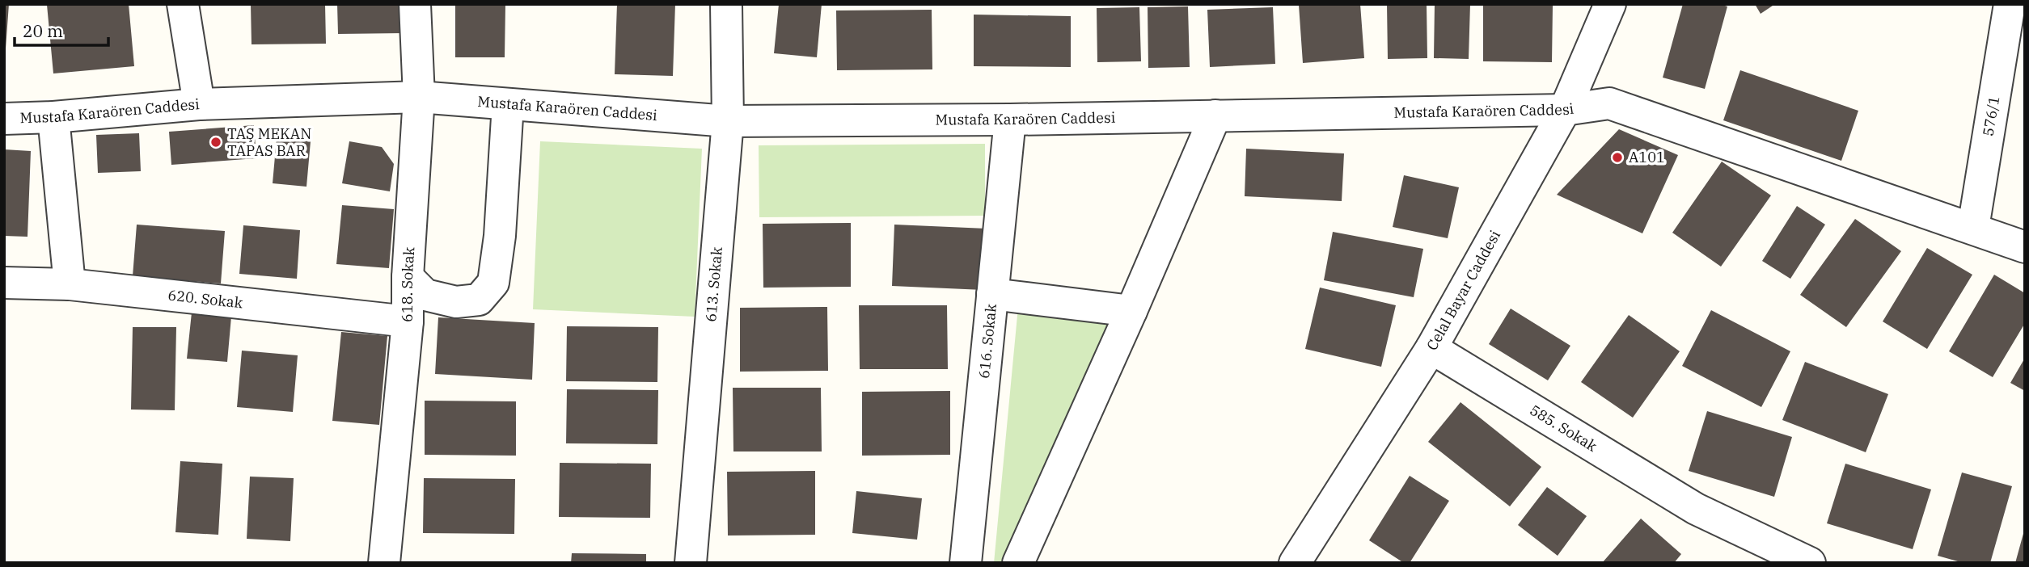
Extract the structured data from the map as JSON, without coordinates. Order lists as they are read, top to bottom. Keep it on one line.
{"streets":{"street":["Mustafa Karaören Caddesi","576/1","618. Sokak","613. Sokak","Celal Bayar Caddesi","620. Sokak","616. Sokak","585. Sokak"]},"crossings":[["Mustafa Karaören Caddesi","576/1"],["Mustafa Karaören Caddesi","618. Sokak"],["Mustafa Karaören Caddesi","613. Sokak"],["Mustafa Karaören Caddesi","Celal Bayar Caddesi"],["Mustafa Karaören Caddesi","616. Sokak"],["618. Sokak","620. Sokak"],["Celal Bayar Caddesi","585. Sokak"]],"places":["TAŞ MEKAN TAPAS BAR","A101"],"scale_bar":"20 m"}
